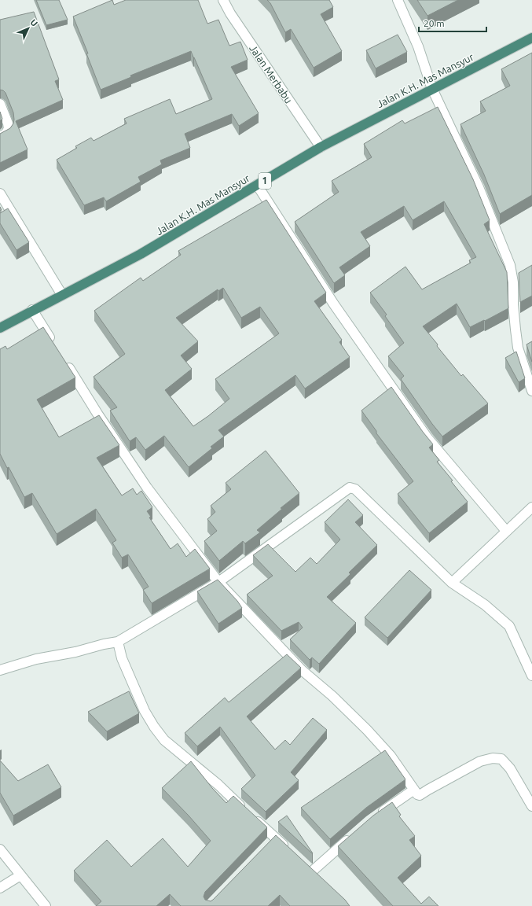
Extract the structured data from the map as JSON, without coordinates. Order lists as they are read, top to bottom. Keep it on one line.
{"streets":{"highway":["Jalan K.H. Mas Mansyur","1"],"street":["Jalan Merbabu"]},"crossings":[["Jalan Merbabu","Jalan K.H. Mas Mansyur"]],"scale_bar":"20 m","north":"top right"}
